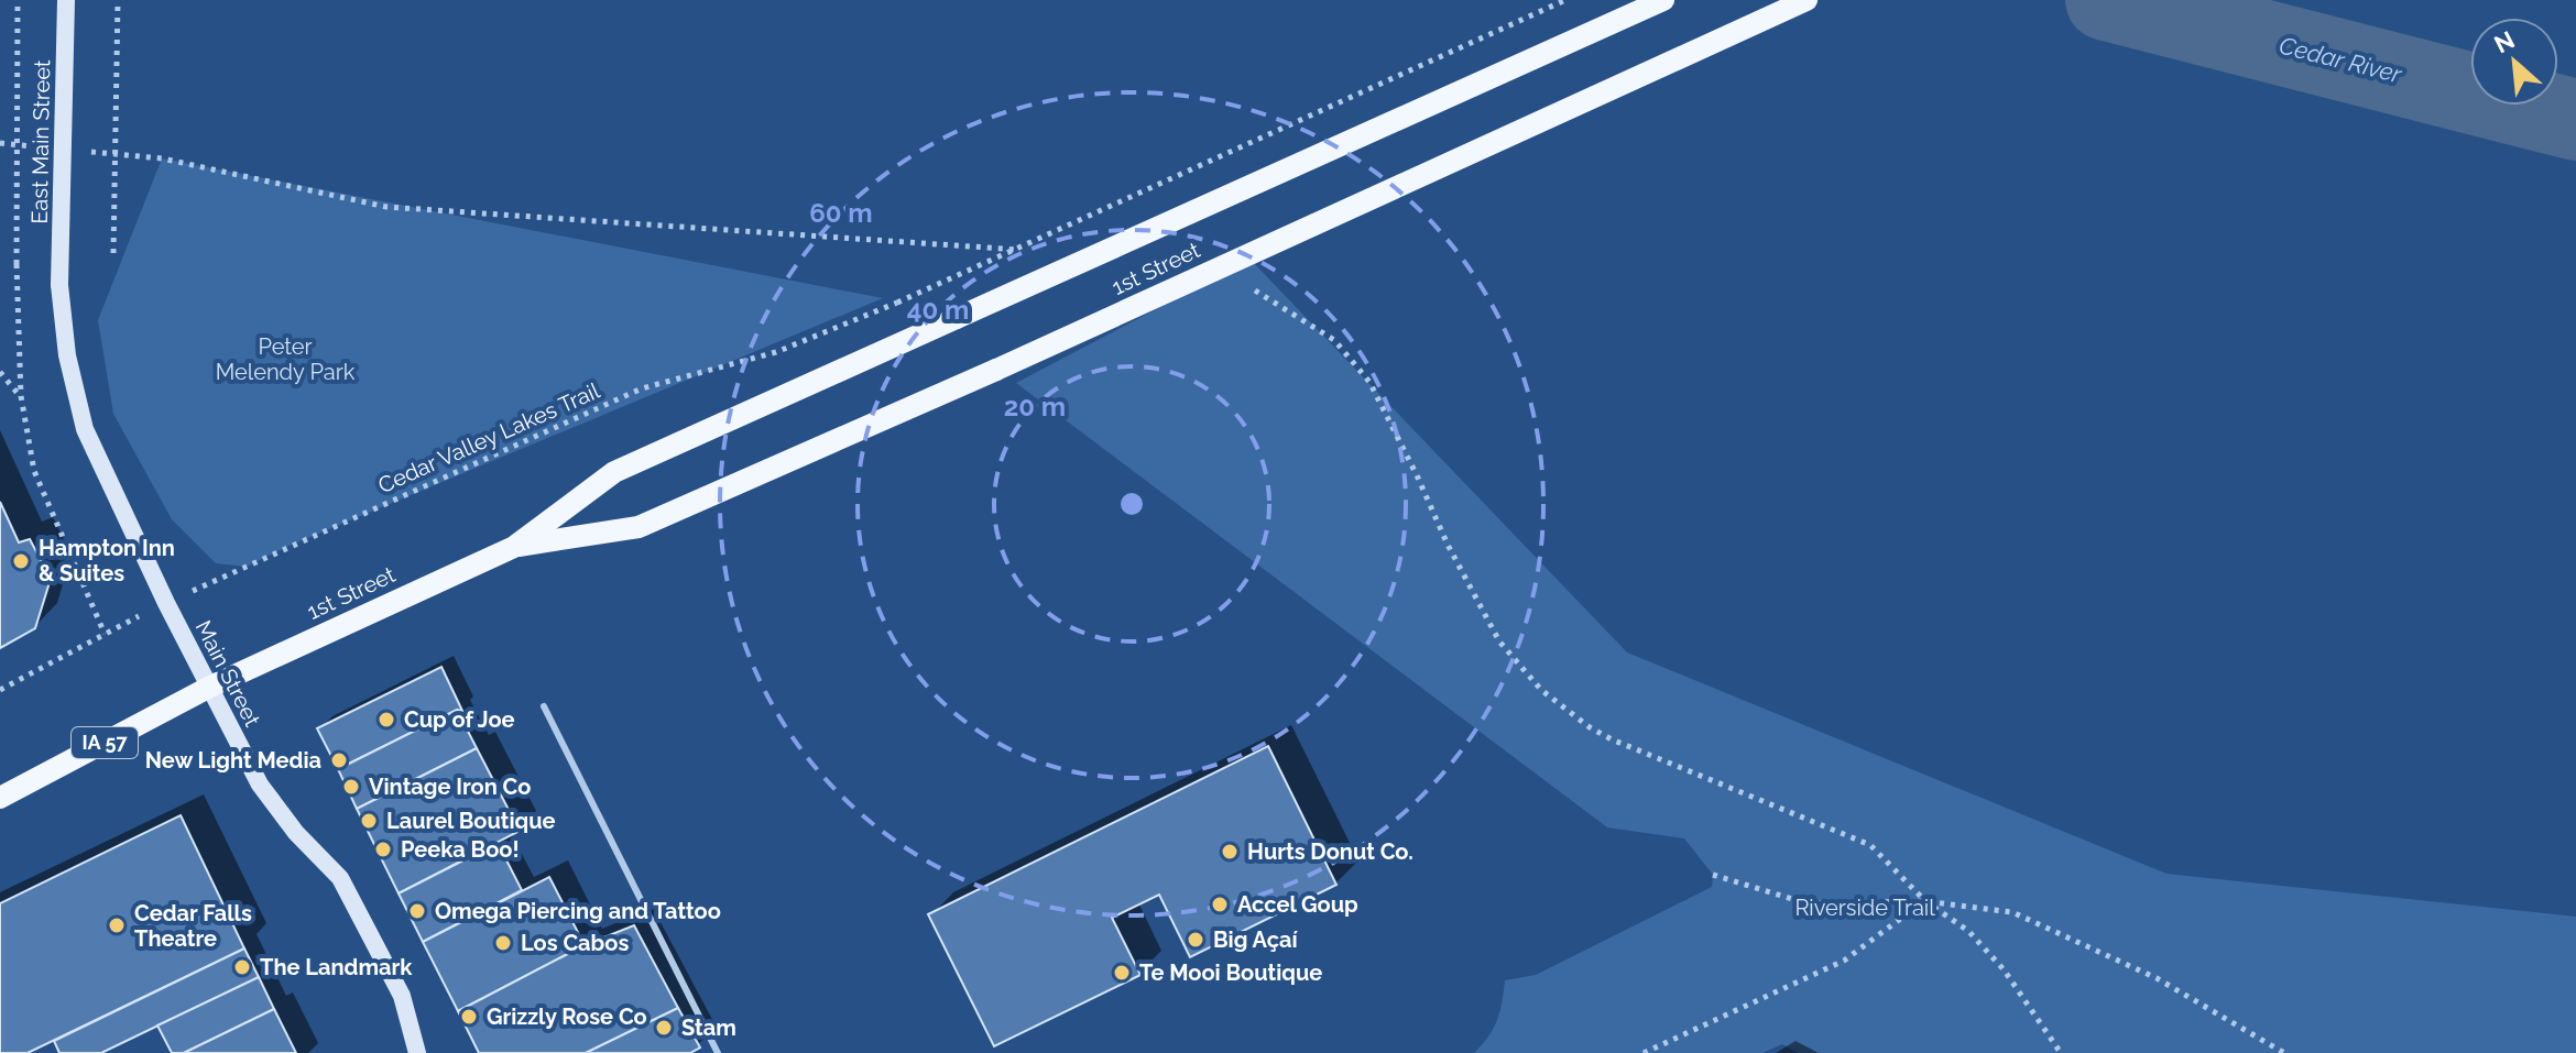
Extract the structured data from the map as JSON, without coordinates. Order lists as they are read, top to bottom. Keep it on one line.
{"streets":{"main road":["East Main Street","1st Street","Main Street","IA 57"],"path":["Cedar Valley Lakes Trail"]},"crossings":[["East Main Street","Main Street"],["1st Street","Main Street"],["1st Street","IA 57"],["Cedar Valley Lakes Trail","Main Street"],["Main Street","IA 57"]],"water":["Cedar River"],"parks":["Peter Melendy Park","Riverside Trail"],"places":["Hampton Inn & Suites","Cup of Joe","New Light Media","Vintage Iron Co","Laurel Boutique","Peeka Boo!","Hurts Donut Co.","Accel Goup","Omega Piercing and Tattoo","Cedar Falls Theatre","Big Açaí","Los Cabos","The Landmark","Te Mooi Boutique","Grizzly Rose Co","Stam"],"north":"top left","rings":["60 m","40 m","20 m"]}
